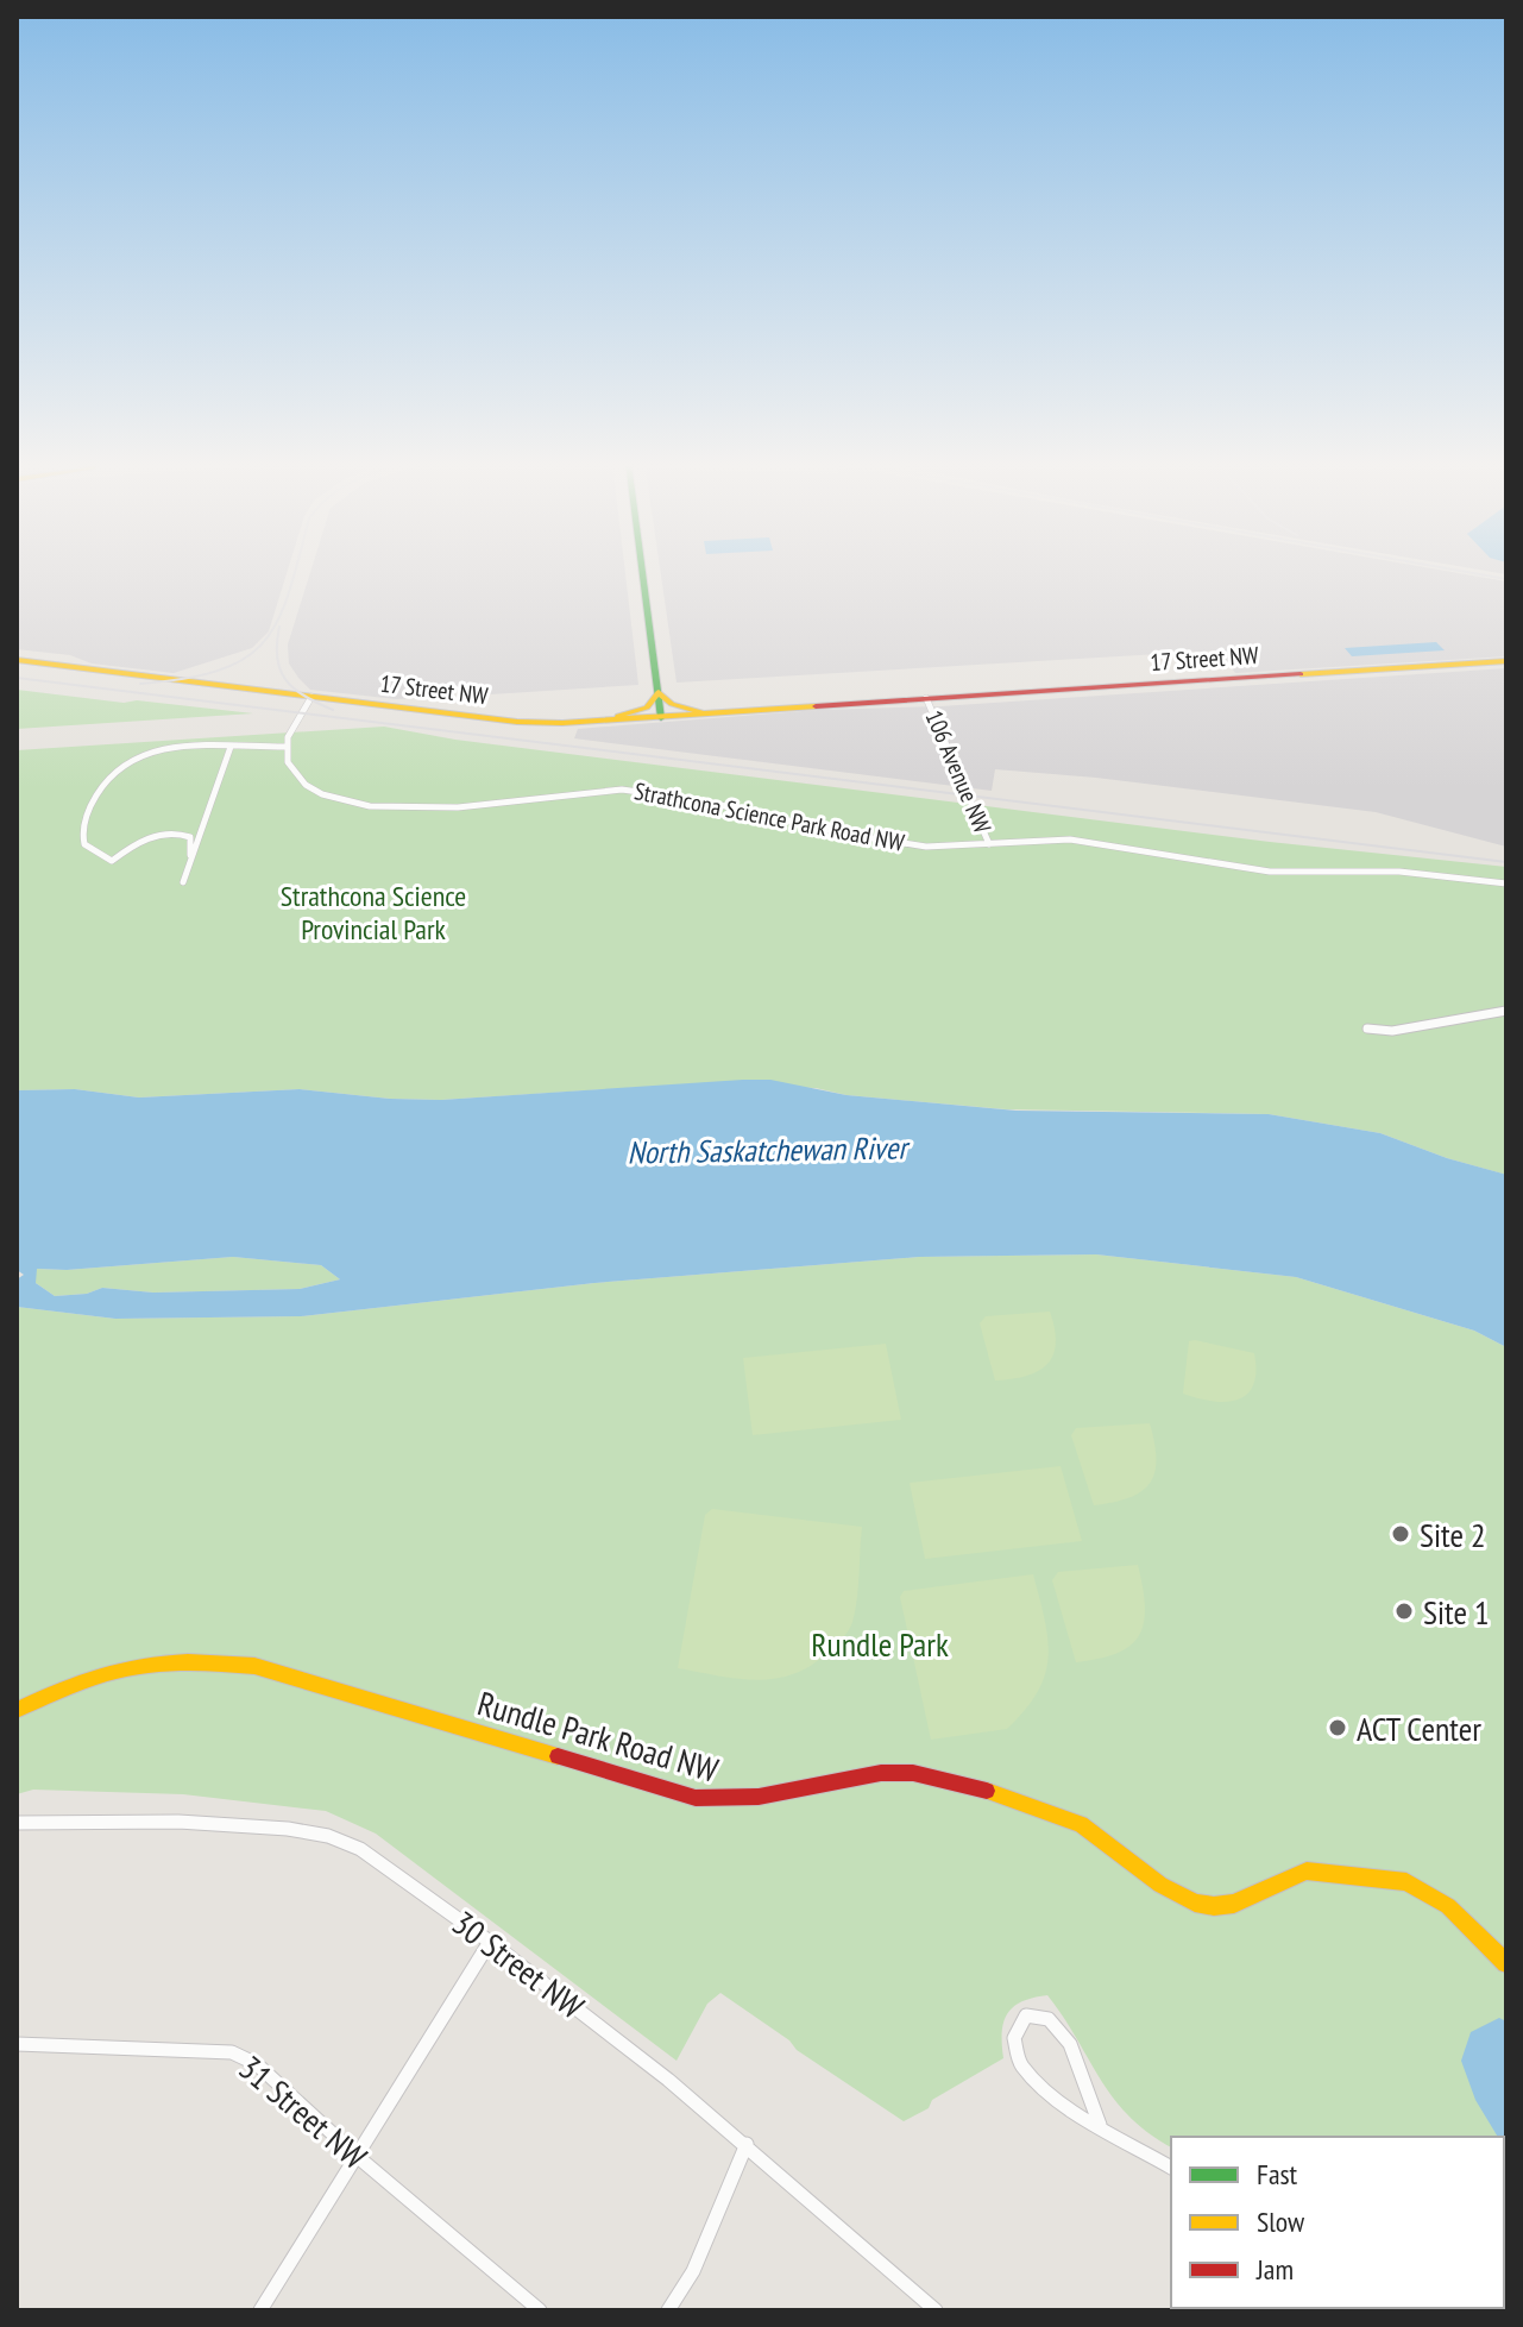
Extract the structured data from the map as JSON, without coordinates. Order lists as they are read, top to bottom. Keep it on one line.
{"streets":{"main road":["17 Street NW","Rundle Park Road NW"],"street":["106 Avenue NW","Strathcona Science Park Road NW","30 Street NW","31 Street NW"]},"crossings":[["17 Street NW","106 Avenue NW"],["106 Avenue NW","Strathcona Science Park Road NW"]],"water":["North Saskatchewan River"],"parks":["Strathcona Science Provincial Park","Rundle Park"],"places":["Site 2","Site 1","ACT Center"],"legend":["Fast","Slow","Jam"]}
